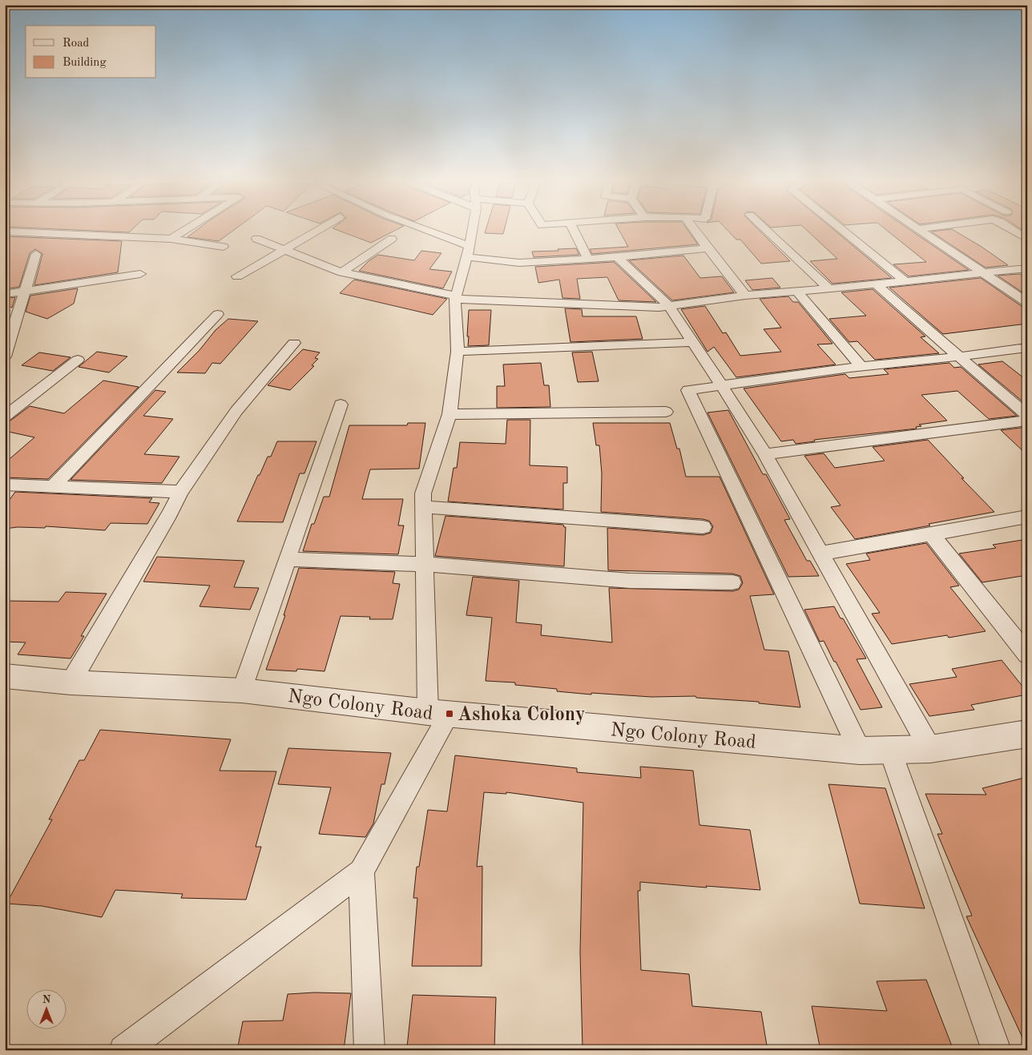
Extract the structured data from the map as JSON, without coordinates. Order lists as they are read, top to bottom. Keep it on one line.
{"streets":{"street":["Ngo Colony Road"]},"places":{"transit":["Ashoka Colony"]},"legend":["Road","Building"],"north":"top"}
